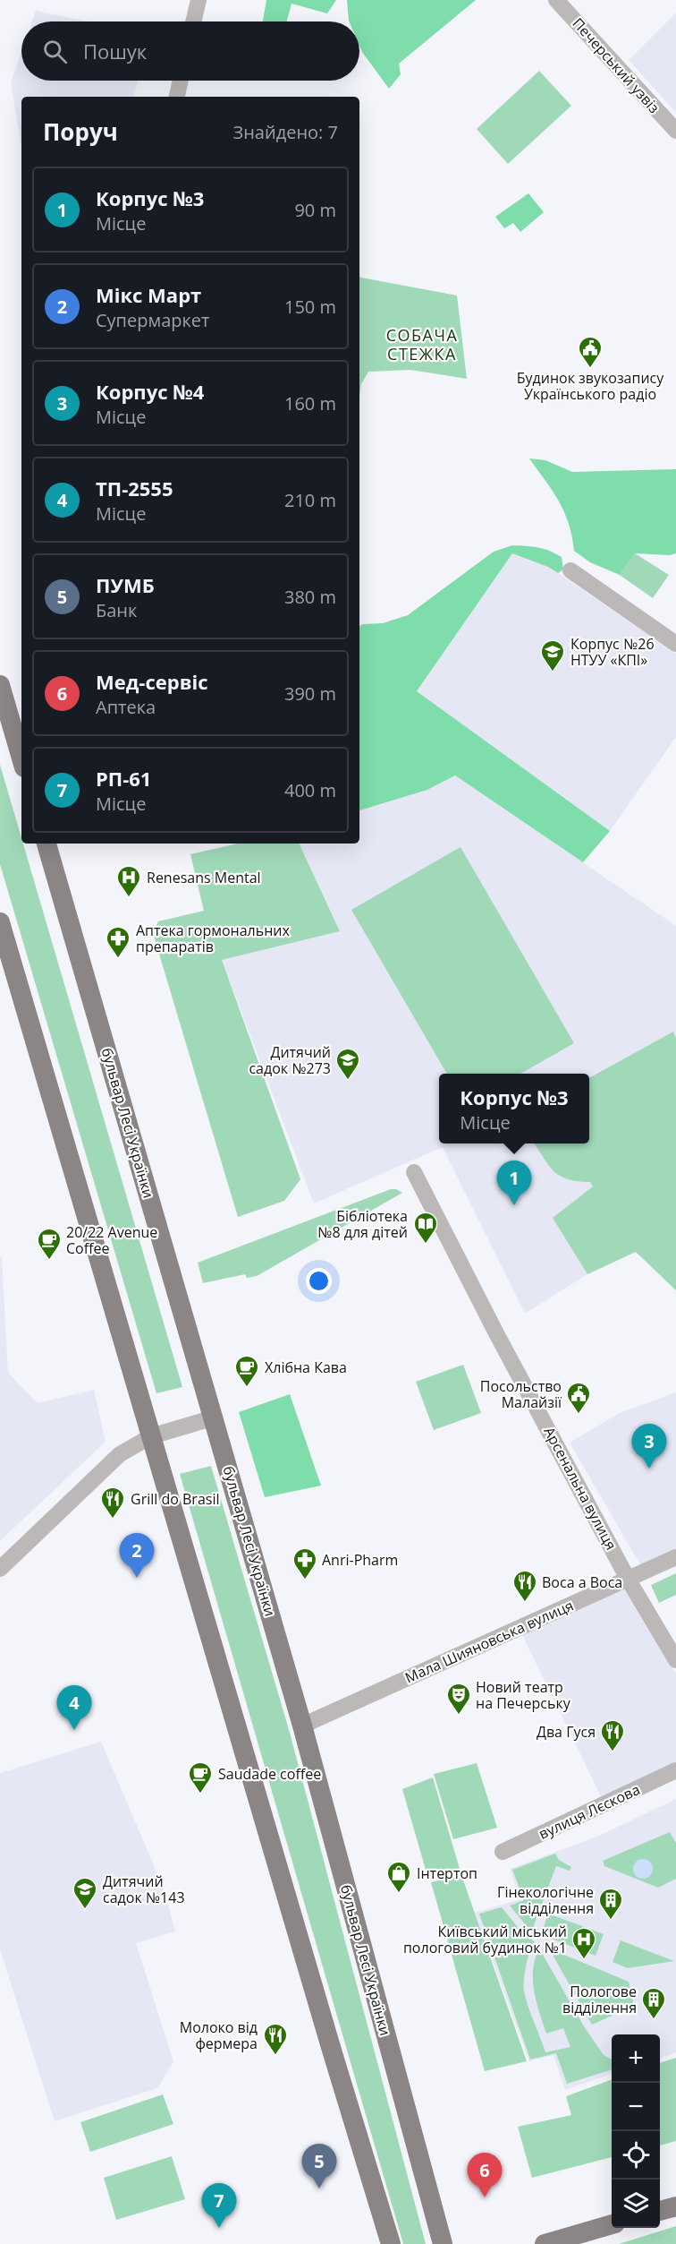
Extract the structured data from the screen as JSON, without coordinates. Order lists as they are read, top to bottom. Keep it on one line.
{"streets":{"main road":["бульвар Лесі Українки"],"street":["Печерський узвіз","Арсенальна вулиця","Мала Шияновська вулиця","вулиця Лєскова"]},"crossings":[["бульвар Лесі Українки","Мала Шияновська вулиця"],["Арсенальна вулиця","Мала Шияновська вулиця"]],"districts":["СОБАЧА СТЕЖКА"],"places":{"public building":["Будинок звукозапису Українського радіо","Посольство Малайзії"],"school or university":["Корпус №26 НТУУ «КПІ»","Дитячий садок №273","Дитячий садок №143"],"hospital":["Renesans Mental","Київський міський пологовий будинок №1"],"pharmacy":["Аптека гормональних препаратів","Anri-Pharm"],"library":["Бібліотека №8 для дітей"],"cafe":["20/22 Avenue Coffee","Хлібна Кава","Saudade coffee"],"restaurant":["Grill do Brasil","Boca a Boca","Два Гуся","Молоко від фермера"],"theatre":["Новий театр на Печерську"],"shop":["Інтертоп"],"building":["Гінекологічне відділення","Пологове відділення"]},"page":{"search":"Пошук","heading":["Поруч","Знайдено: 7"],"list":[{"mark":"1","name":"Корпус №3","note":"Місце","value":"90 m"},{"mark":"2","name":"Мікс Март","note":"Супермаркет","value":"150 m"},{"mark":"3","name":"Корпус №4","note":"Місце","value":"160 m"},{"mark":"4","name":"ТП-2555","note":"Місце","value":"210 m"},{"mark":"5","name":"ПУМБ","note":"Банк","value":"380 m"},{"mark":"6","name":"Мед-сервіс","note":"Аптека","value":"390 m"},{"mark":"7","name":"РП-61","note":"Місце","value":"400 m"}],"popup":["Корпус №3","Місце"],"pins":["1","3","2","4","5","6","7"],"map_buttons":["+","−"]}}
